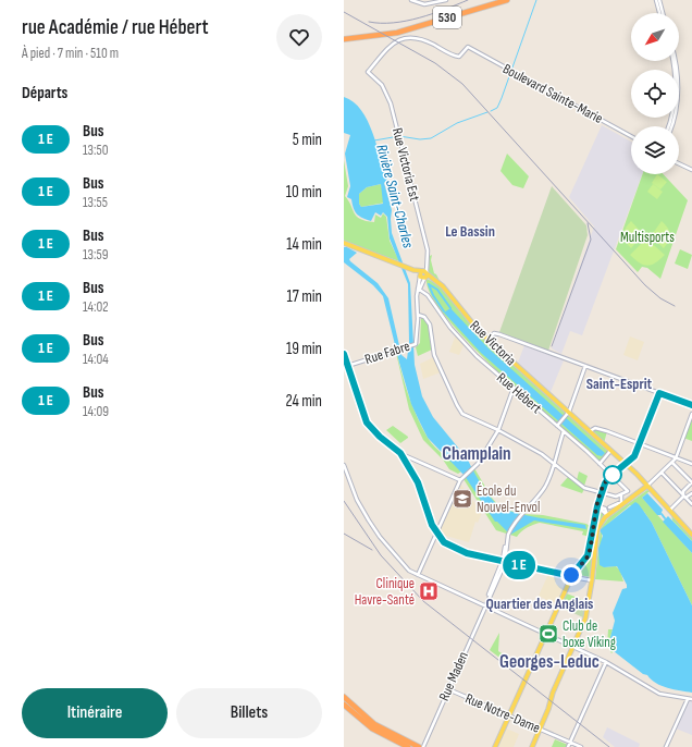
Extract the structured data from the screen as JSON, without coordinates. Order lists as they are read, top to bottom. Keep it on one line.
{"streets":{"highway":["530"],"main road":["Rue Victoria"],"street":["Boulevard Sainte-Marie","Rue Victoria Est","Rue Fabre","Rue Hébert","Rue Maden","Rue Notre-Dame"]},"crossings":[["Boulevard Sainte-Marie","Rue Victoria Est"],["Rue Victoria Est","Rue Victoria"],["Rue Victoria Est","Rue Fabre"],["Rue Victoria","Rue Fabre"],["Rue Fabre","Rue Hébert"],["Rue Maden","Rue Notre-Dame"]],"districts":["Le Bassin","Saint-Esprit","Champlain","Quartier des Anglais","Georges-Leduc"],"water":["Rivière Saint-Charles"],"parks":["Multisports"],"places":{"school or university":["École du Nouvel-Envol"],"hospital":["Clinique Havre-Santé"],"sports":["Club de boxe Viking"]},"north":"bottom left","page":{"heading":[["rue Académie / rue Hébert","À pied · 7 min · 510 m"],"Départs"],"on_map":"1 E","list":[{"mark":"1 E","name":"Bus","note":"13:50","value":"5 min"},{"mark":"1 E","name":"Bus","note":"13:55","value":"10 min"},{"mark":"1 E","name":"Bus","note":"13:59","value":"14 min"},{"mark":"1 E","name":"Bus","note":"14:02","value":"17 min"},{"mark":"1 E","name":"Bus","note":"14:04","value":"19 min"},{"mark":"1 E","name":"Bus","note":"14:09","value":"24 min"}],"buttons":["Itinéraire","Billets"]}}
